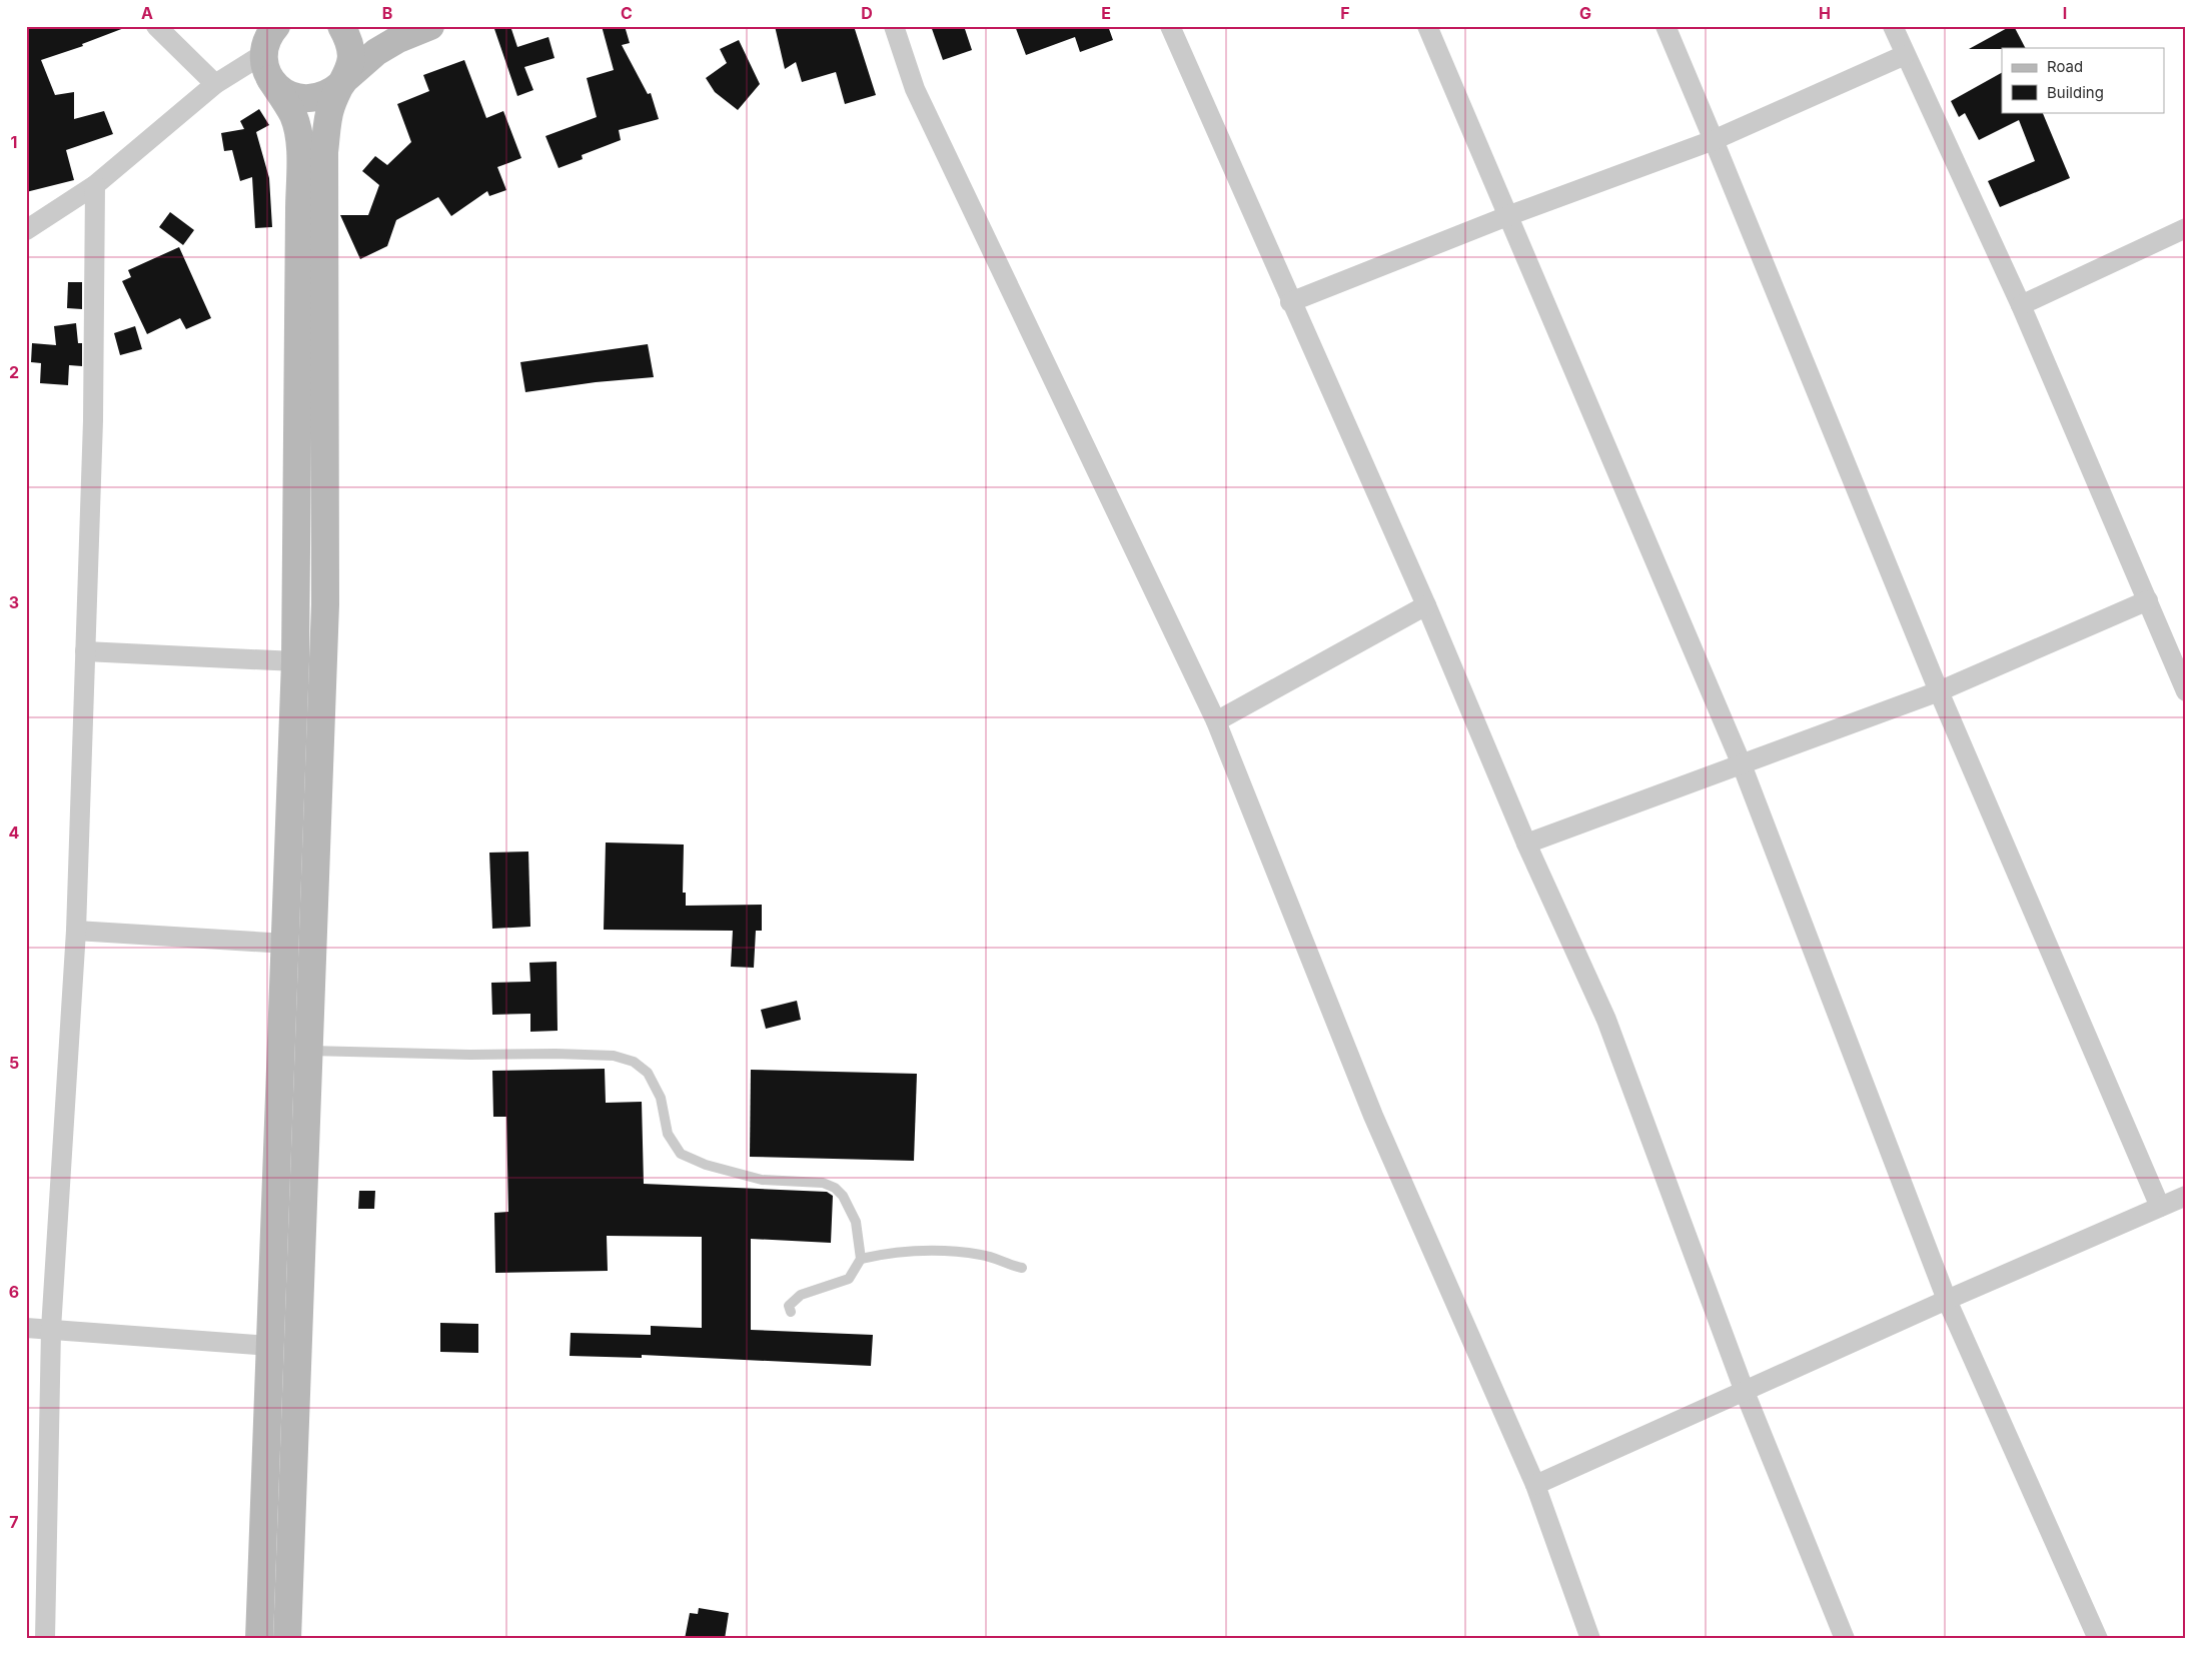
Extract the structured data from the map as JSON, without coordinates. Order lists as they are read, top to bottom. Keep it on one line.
{"legend":["Road","Building"],"grid":{"columns":["A","B","C","D","E","F","G","H","I"],"rows":["1","2","3","4","5","6","7"]}}
